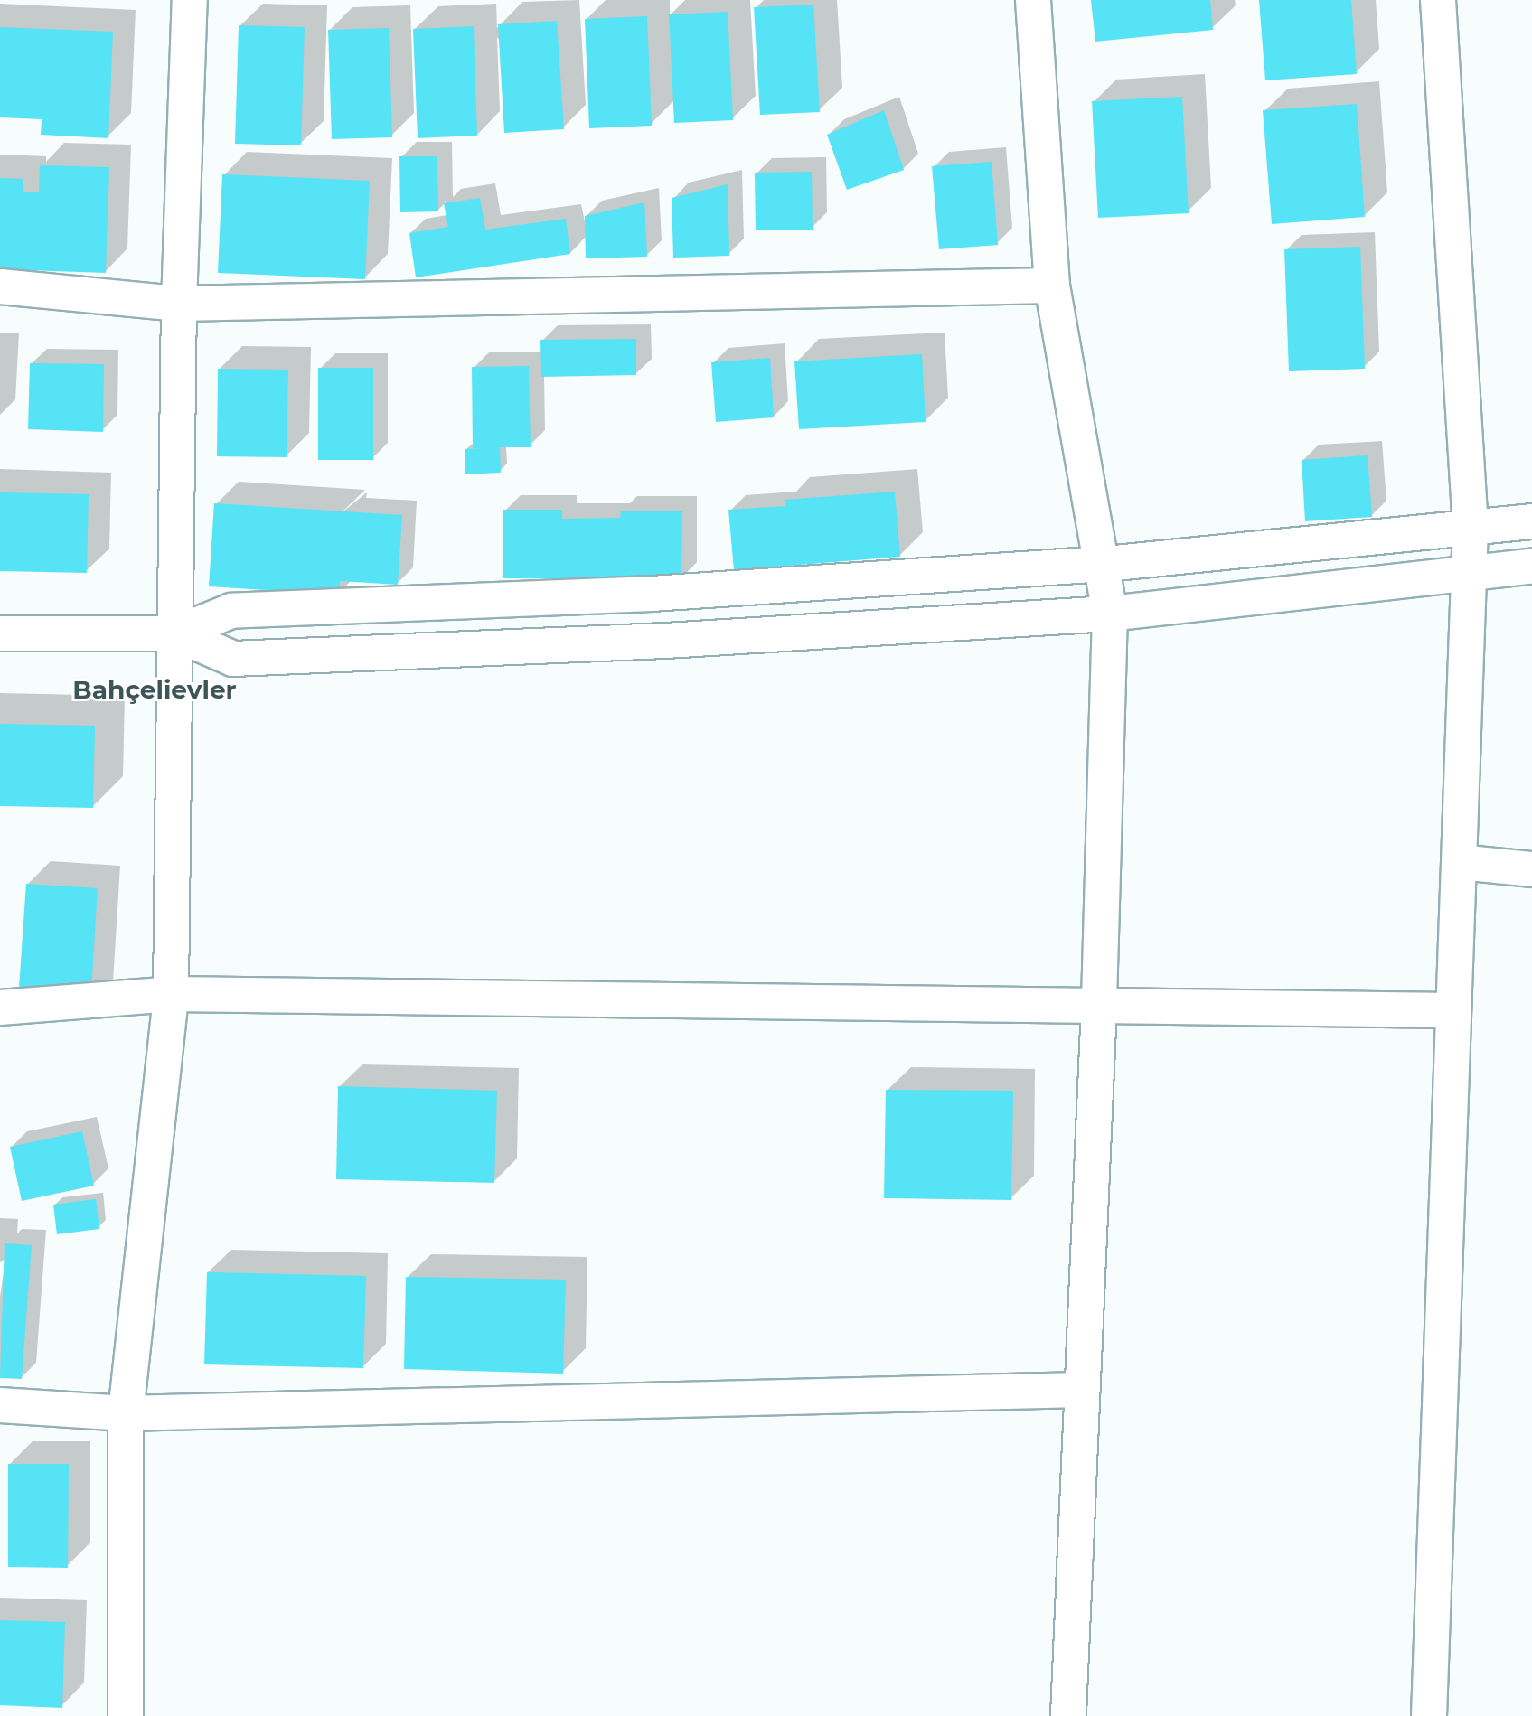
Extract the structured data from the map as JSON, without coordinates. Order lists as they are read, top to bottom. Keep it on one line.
{"districts":["Bahçelievler"]}
